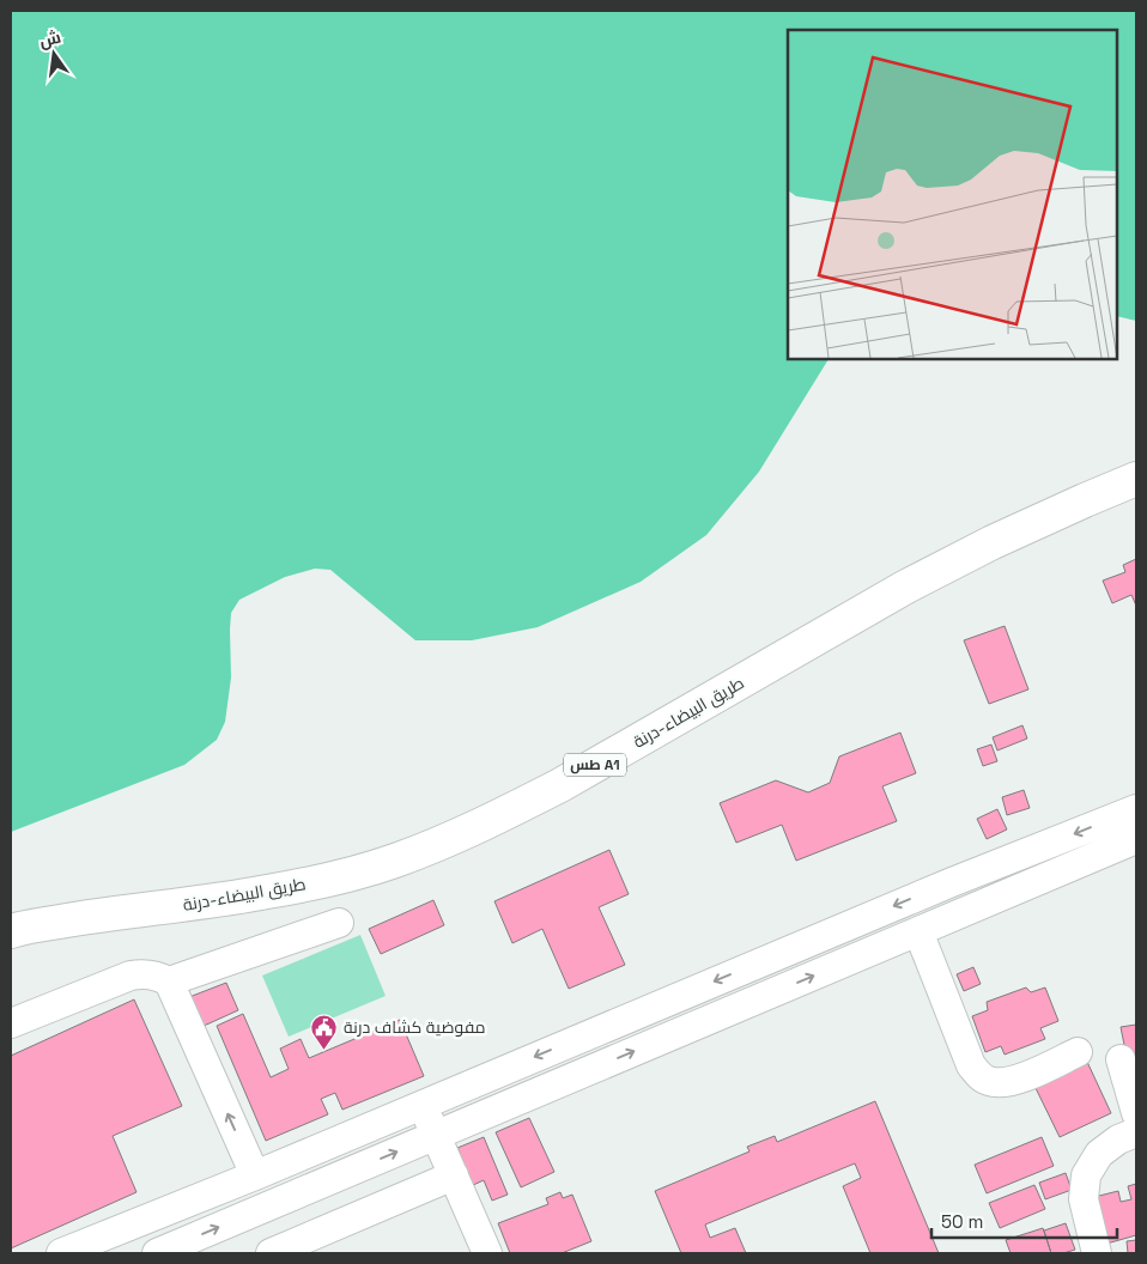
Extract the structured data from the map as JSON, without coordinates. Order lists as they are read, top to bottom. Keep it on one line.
{"streets":{"highway":["طريق البيضاء-درنة","طس A1"]},"places":{"public building":["مفوضية كشاف درنة"]},"scale_bar":"50 m","north":"top"}
